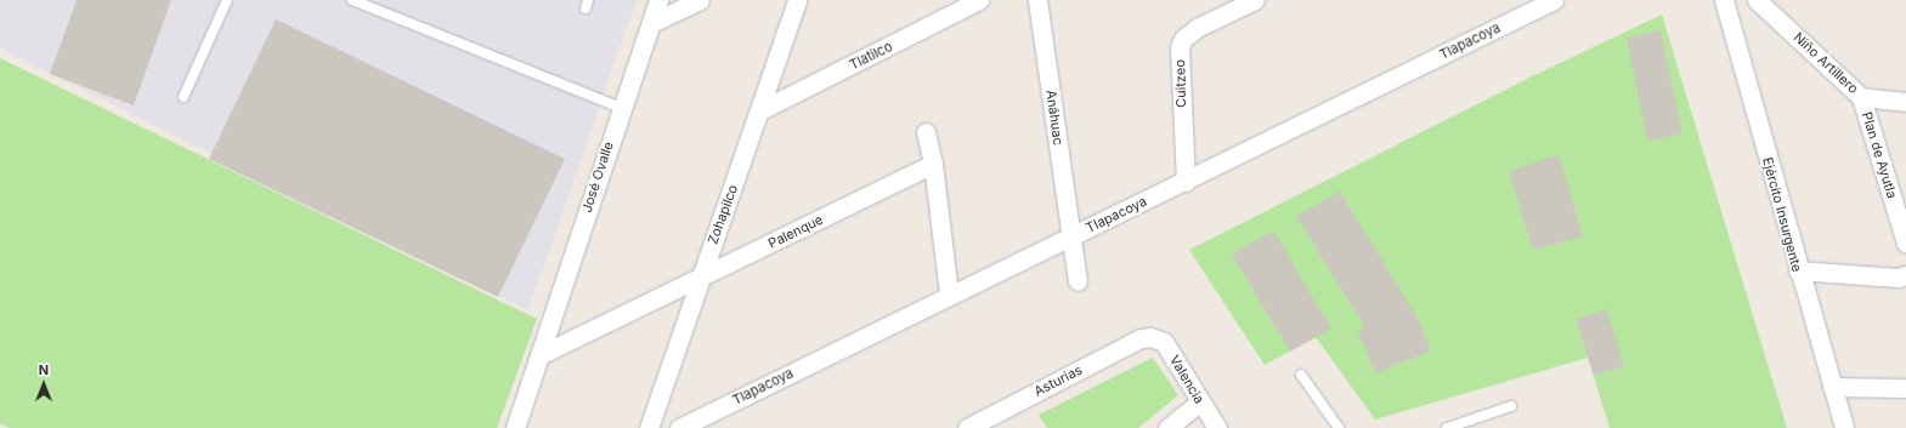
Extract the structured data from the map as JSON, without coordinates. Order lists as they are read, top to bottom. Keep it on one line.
{"streets":{"street":["Tlapacoya","Tlatilco","Niño Artillero","Cuitzeo","Anáhuac","Plan de Ayutla","José Ovalle","Zohapilco","Ejército Insurgente","Palenque","Valencia","Asturias"]},"crossings":[["Tlapacoya","Cuitzeo"],["Tlapacoya","Anáhuac"],["Tlatilco","Zohapilco"],["Niño Artillero","Plan de Ayutla"],["José Ovalle","Palenque"],["Zohapilco","Palenque"],["Valencia","Asturias"]],"north":"top"}
